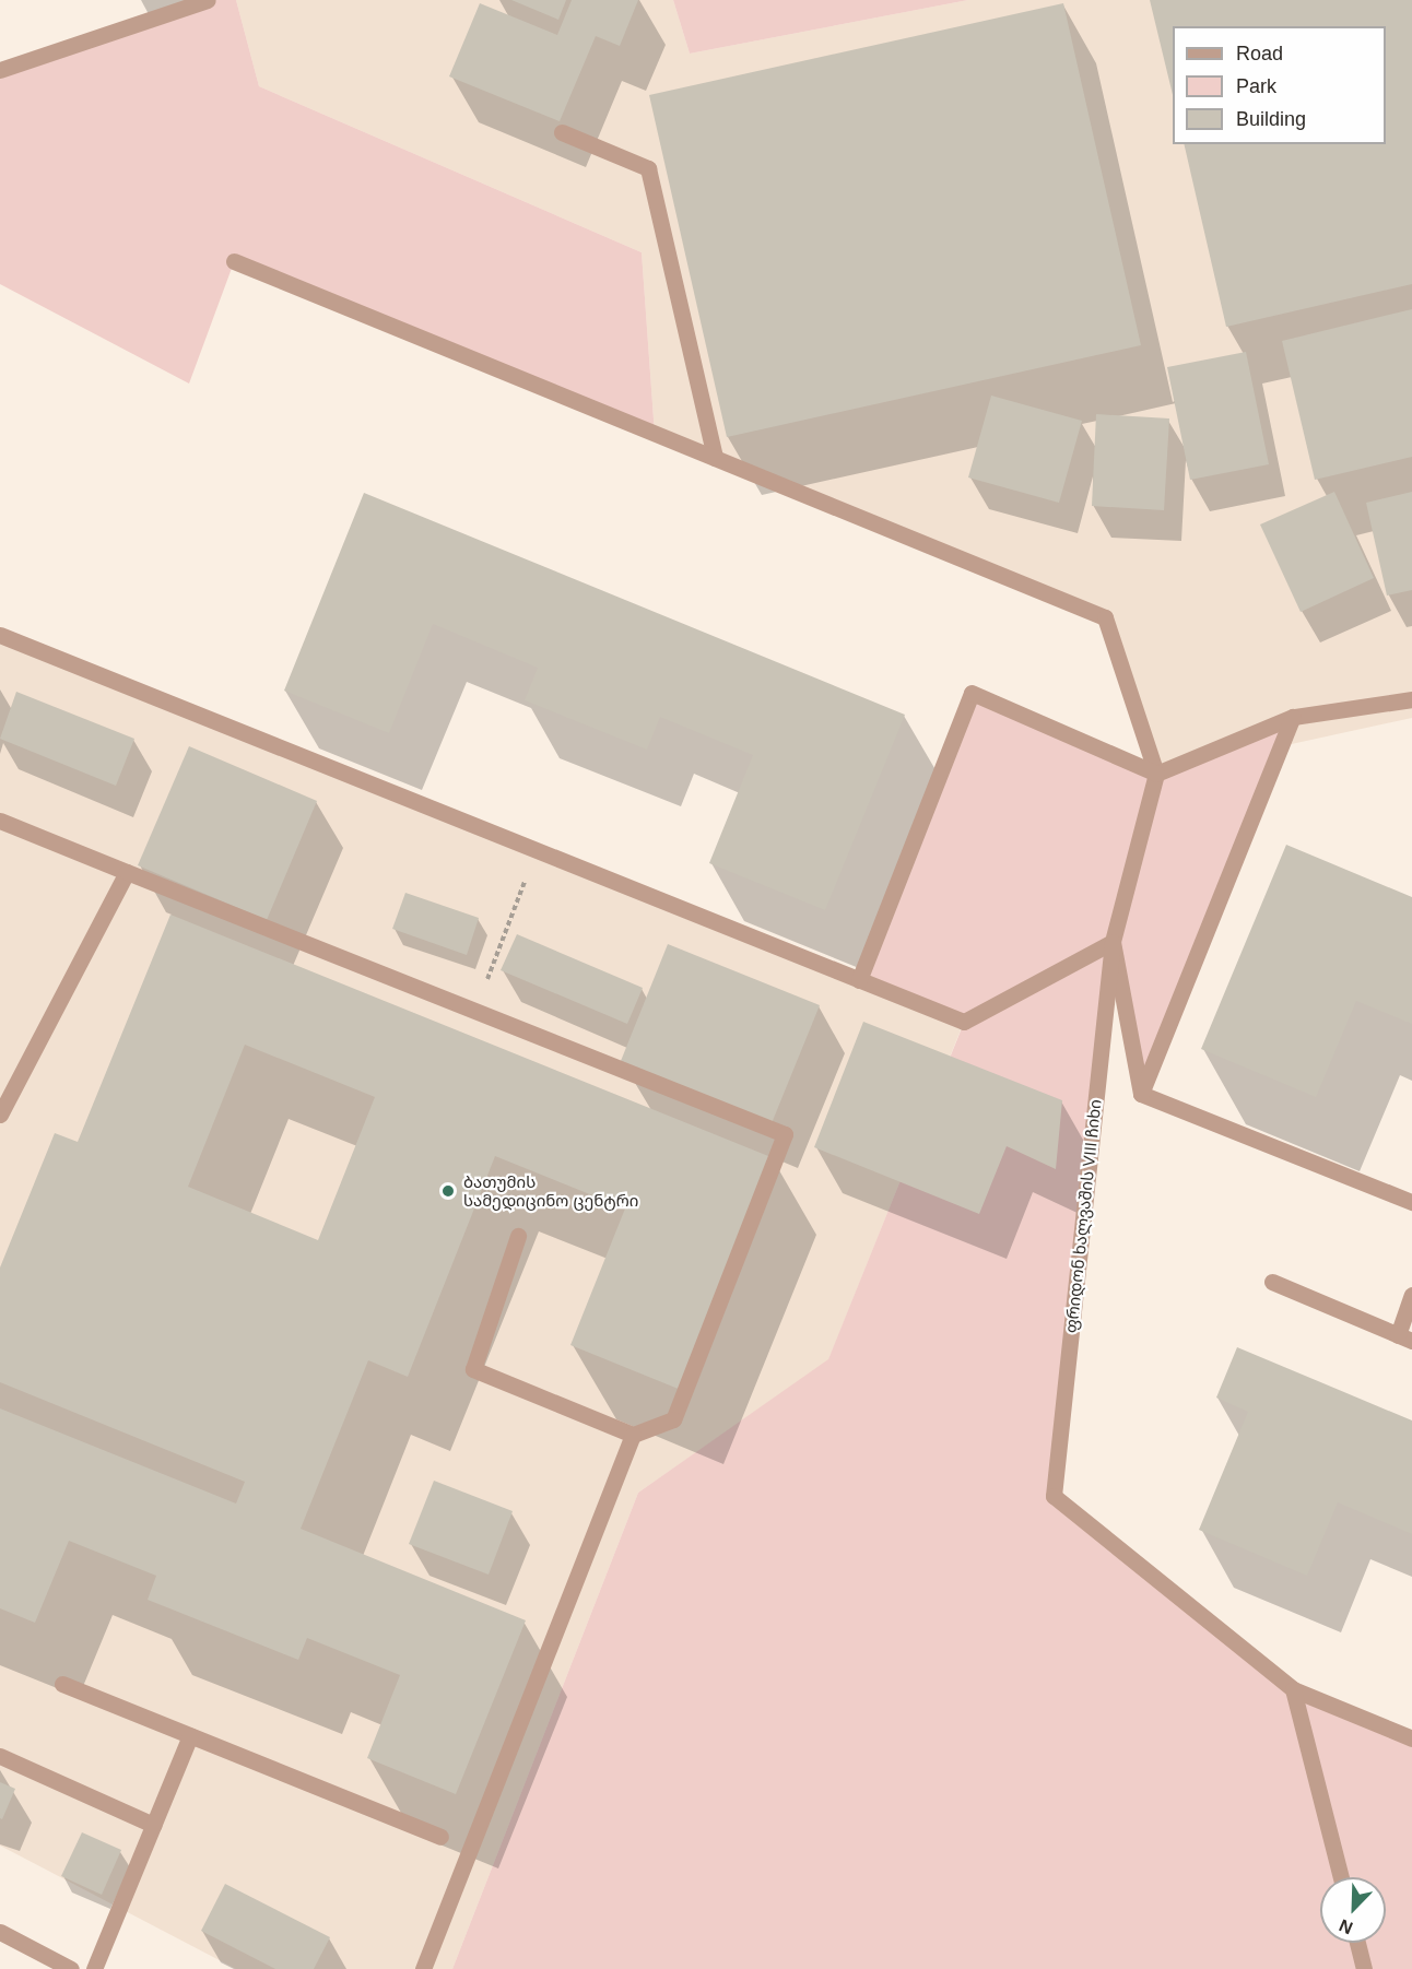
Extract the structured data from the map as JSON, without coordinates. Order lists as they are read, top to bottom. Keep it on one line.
{"streets":{"street":["ფრიდონ ხალვაშის VIII ჩიხი"]},"places":["ბათუმის სამედიცინო ცენტრი"],"legend":["Road","Park","Building"],"north":"bottom left"}
